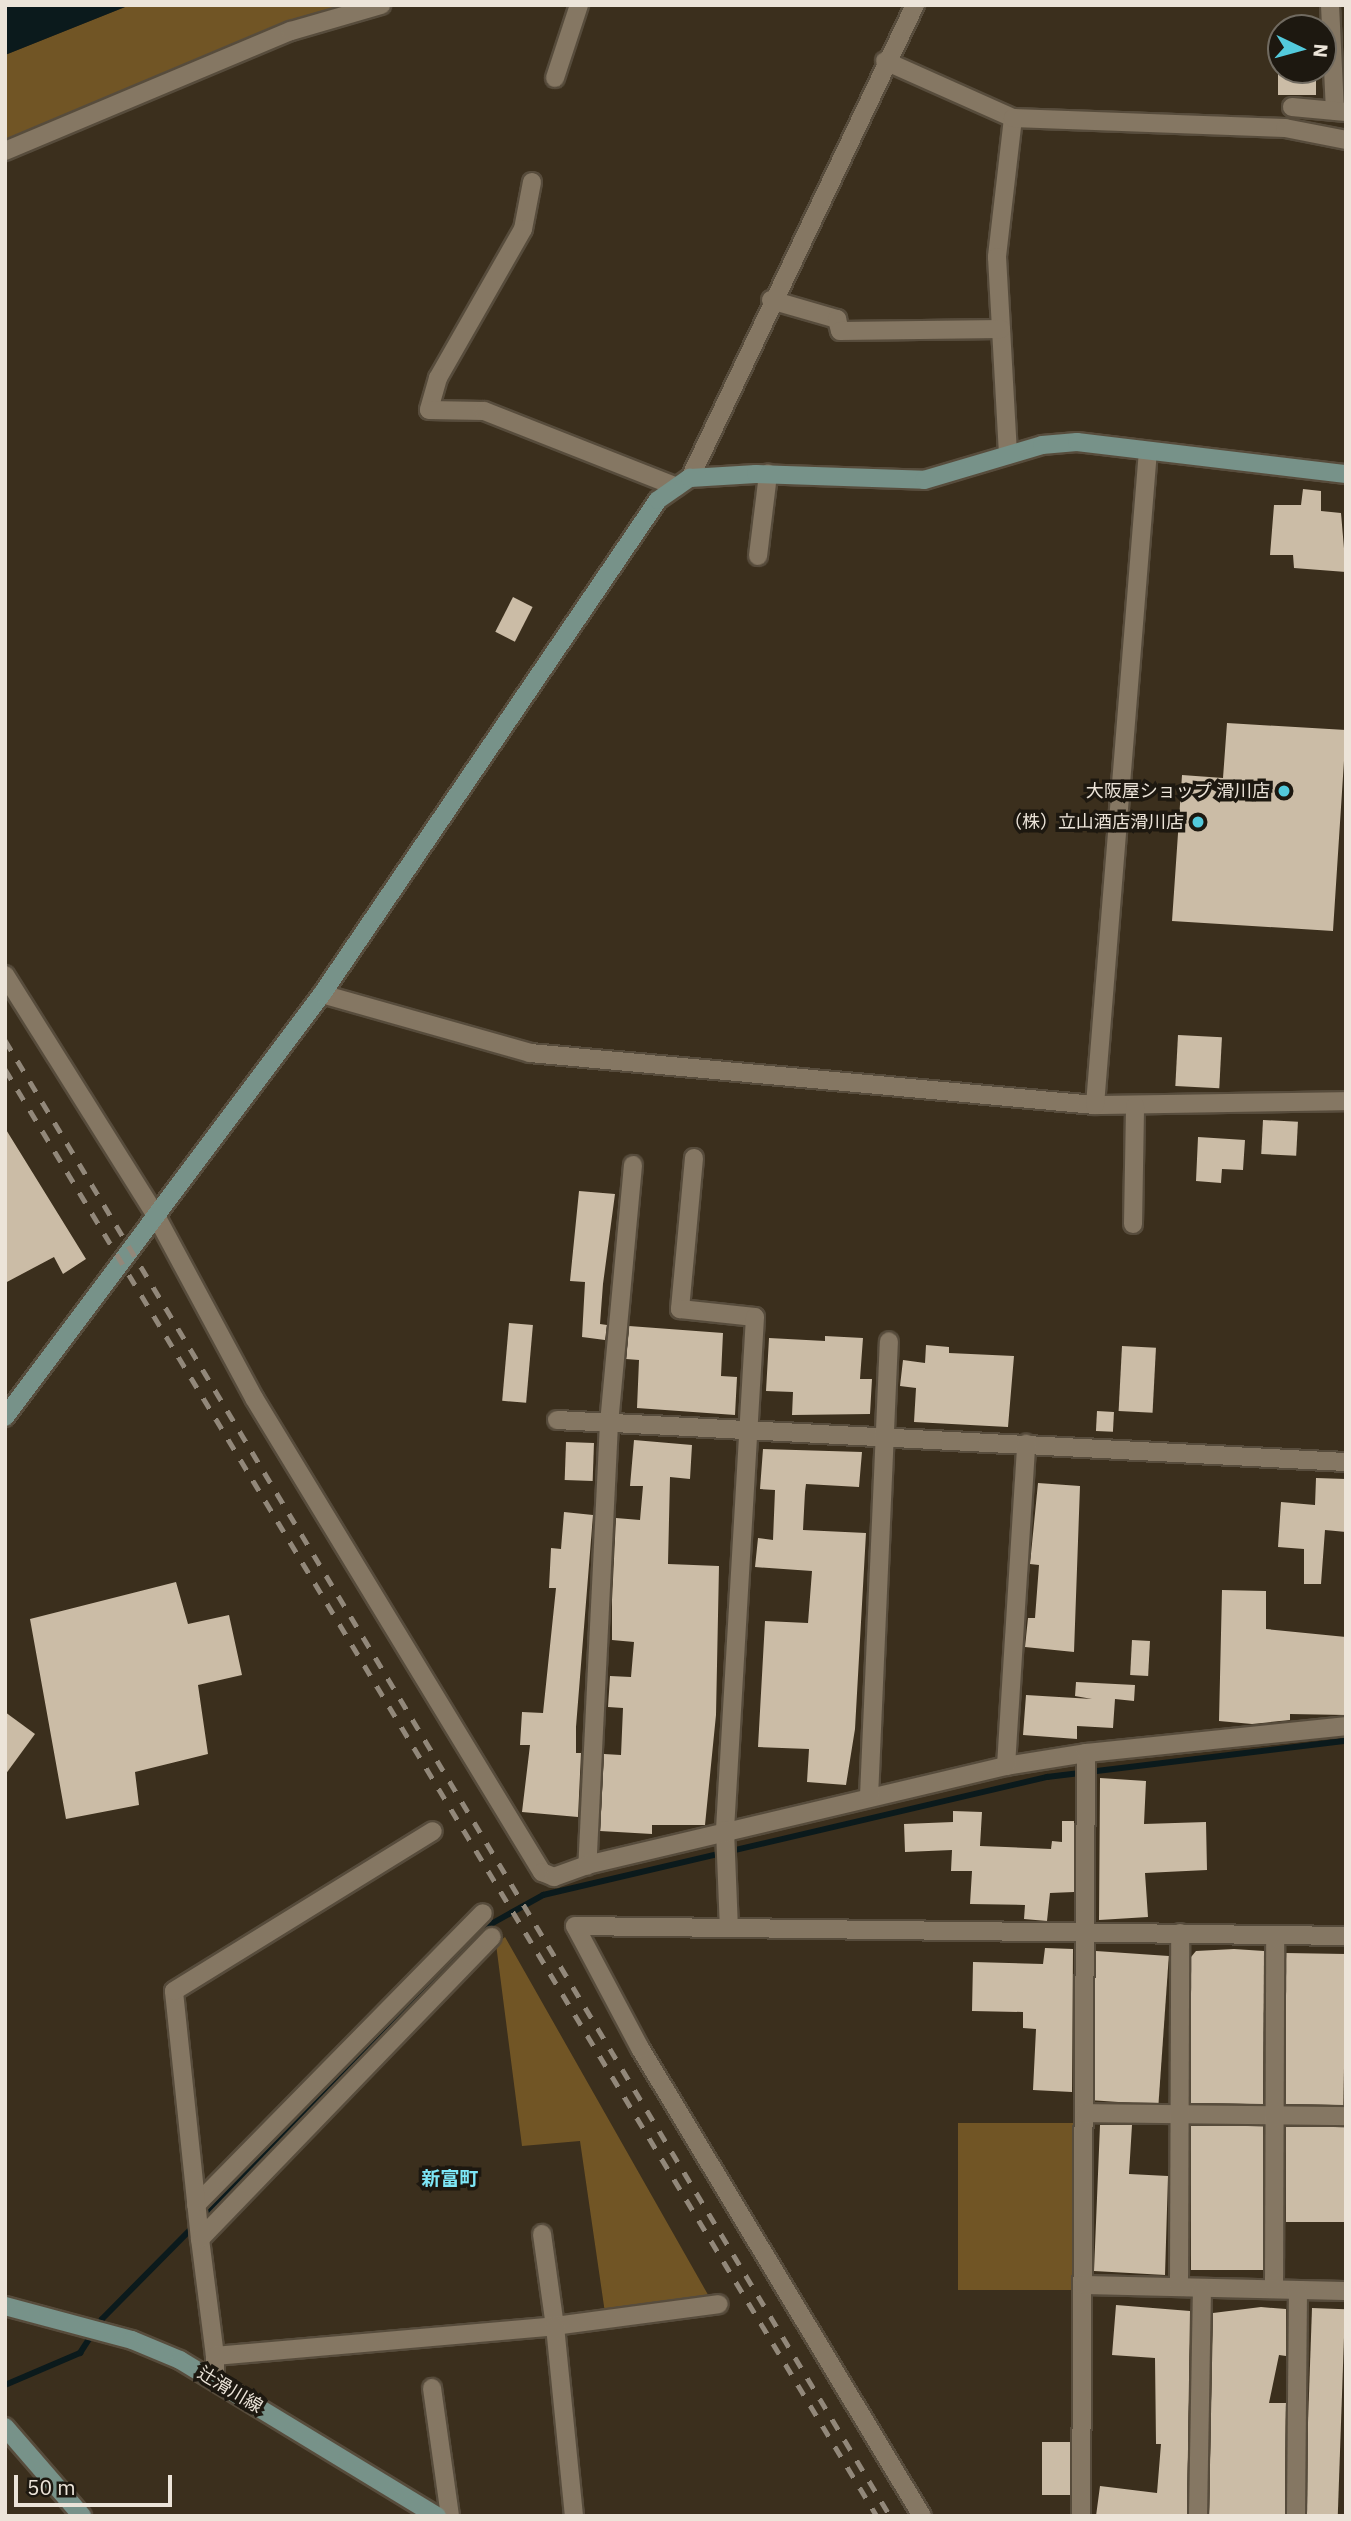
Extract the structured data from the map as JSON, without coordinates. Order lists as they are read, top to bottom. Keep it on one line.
{"streets":{"street":["辻滑川線"]},"districts":["新富町"],"places":["大阪屋ショップ 滑川店","（株）立山酒店滑川店"],"scale_bar":"50 m","north":"right"}
